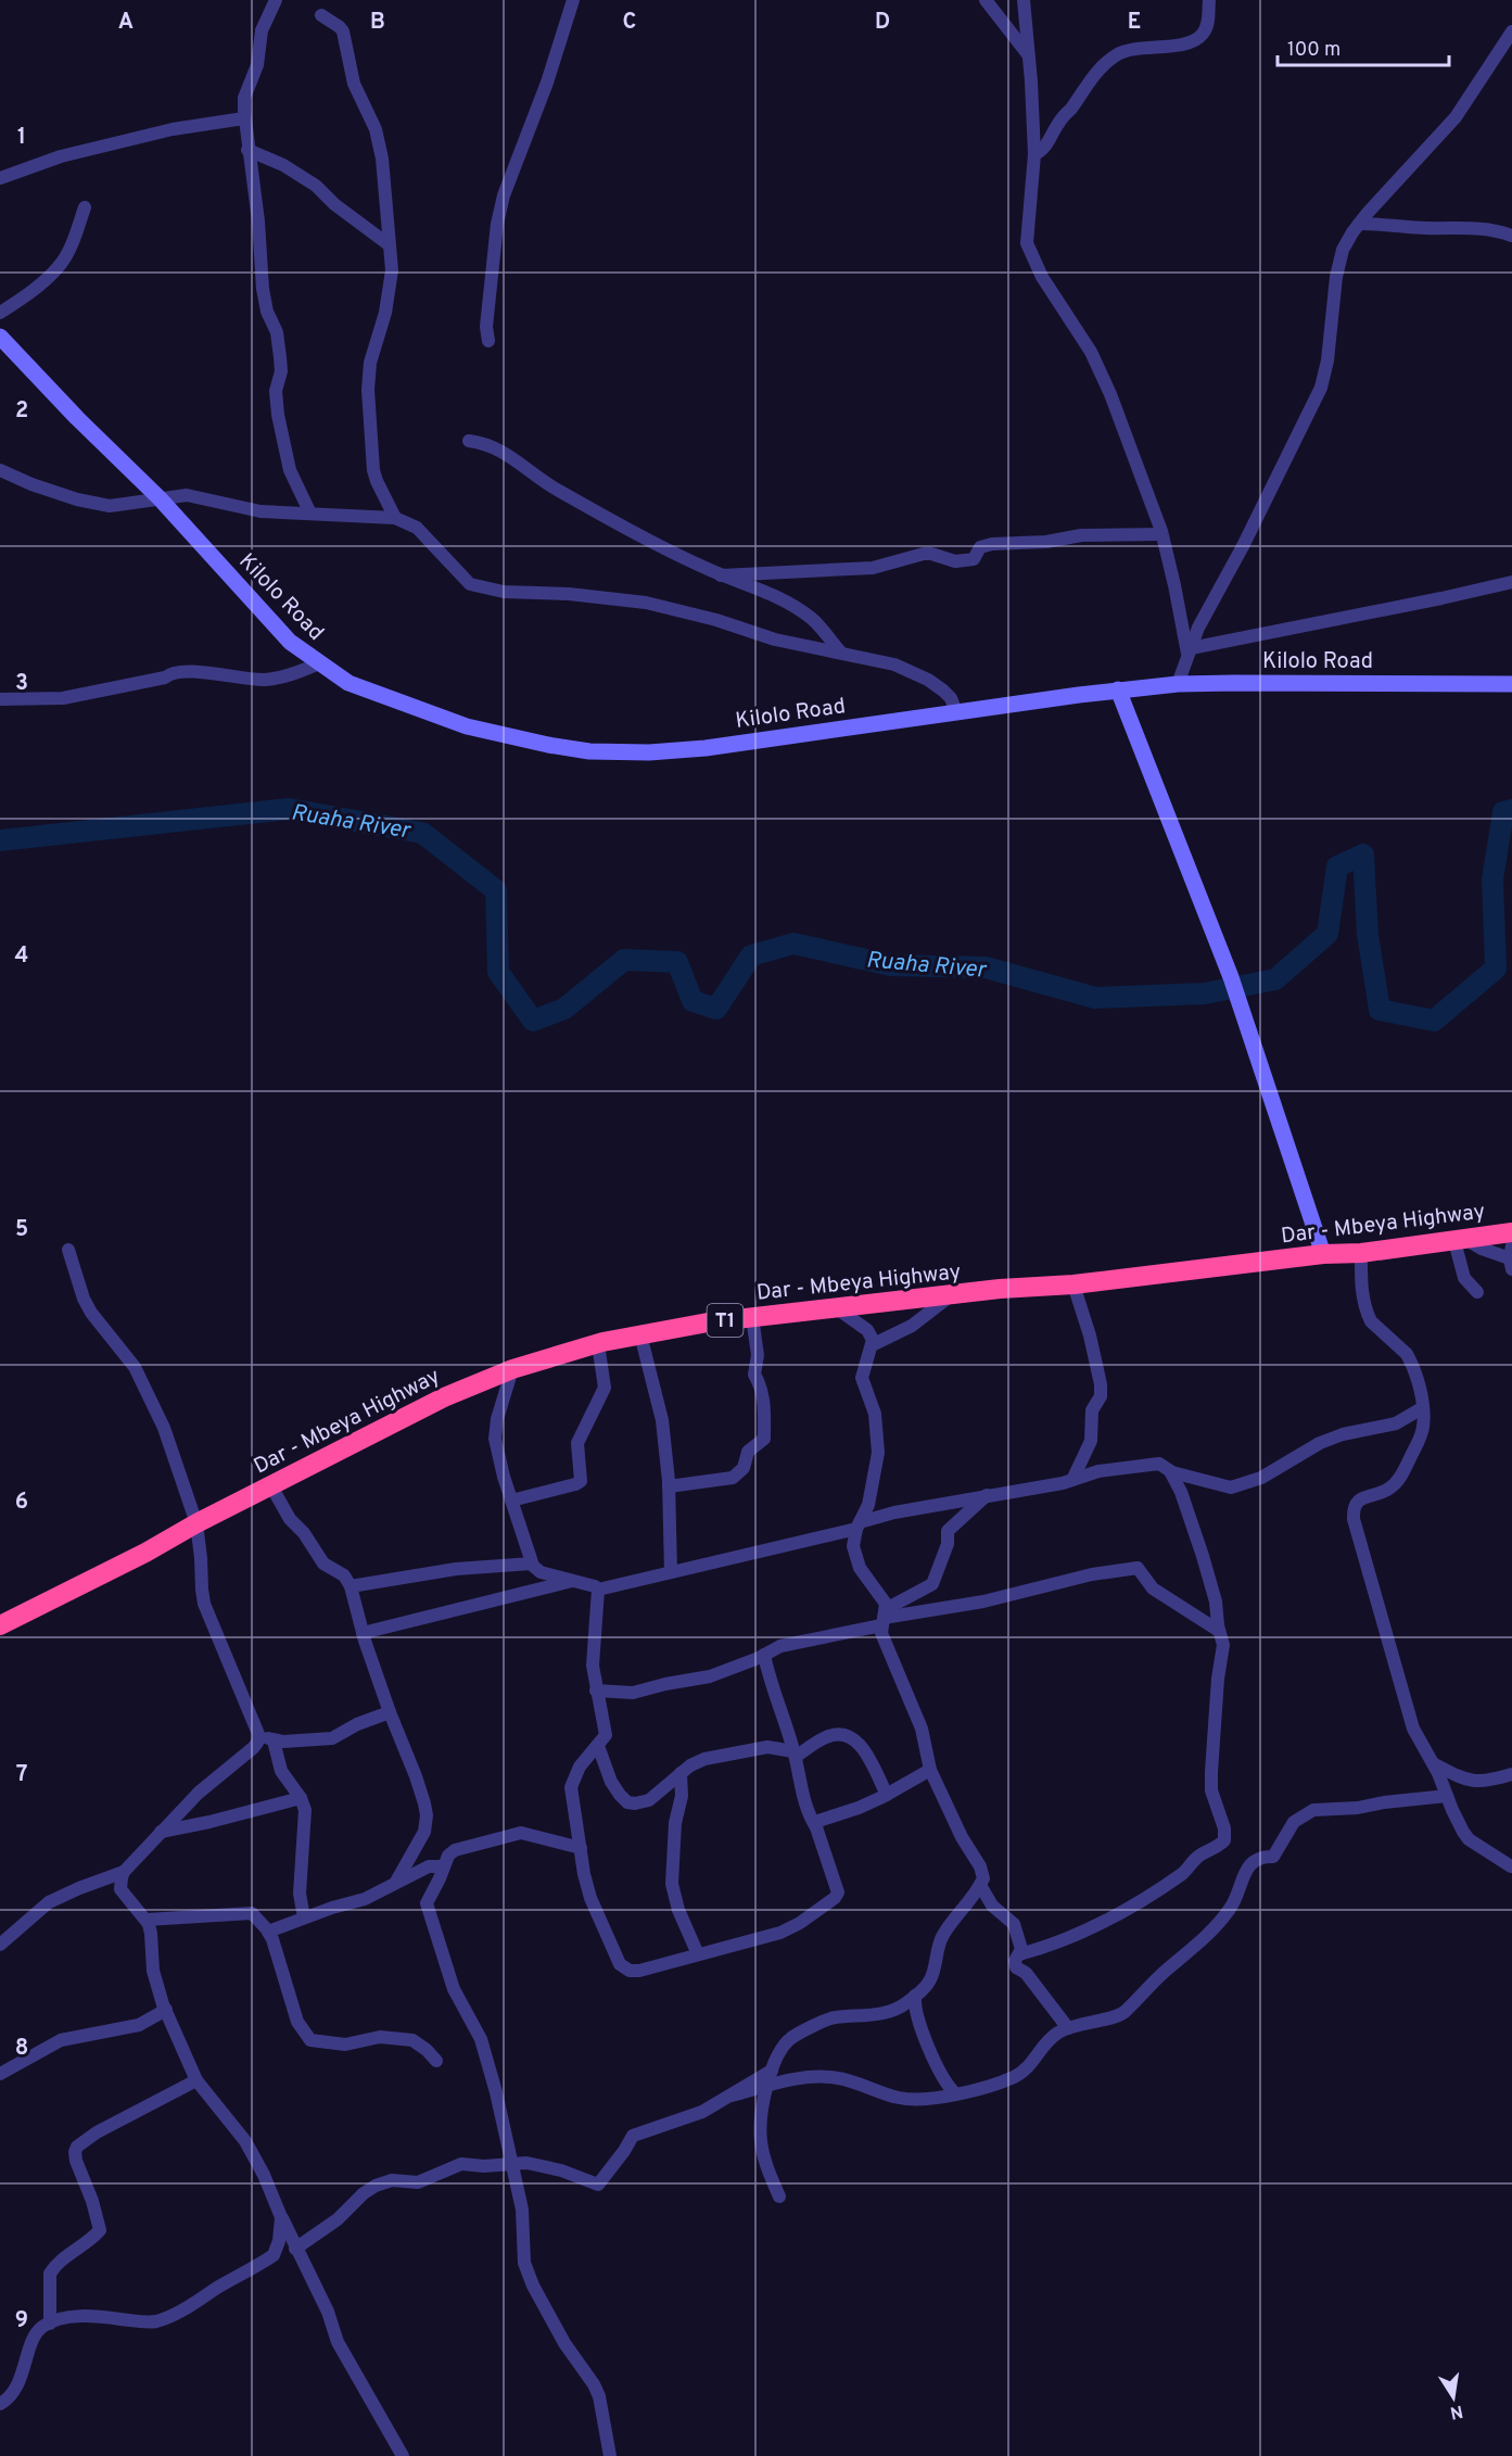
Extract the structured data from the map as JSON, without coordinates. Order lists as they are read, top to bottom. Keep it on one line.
{"streets":{"highway":["Dar - Mbeya Highway","T1"],"main road":["Kilolo Road"]},"water":["Ruaha River"],"scale_bar":"100 m","north":"bottom","grid":{"columns":["A","B","C","D","E"],"rows":["1","2","3","4","5","6","7","8","9"]}}
